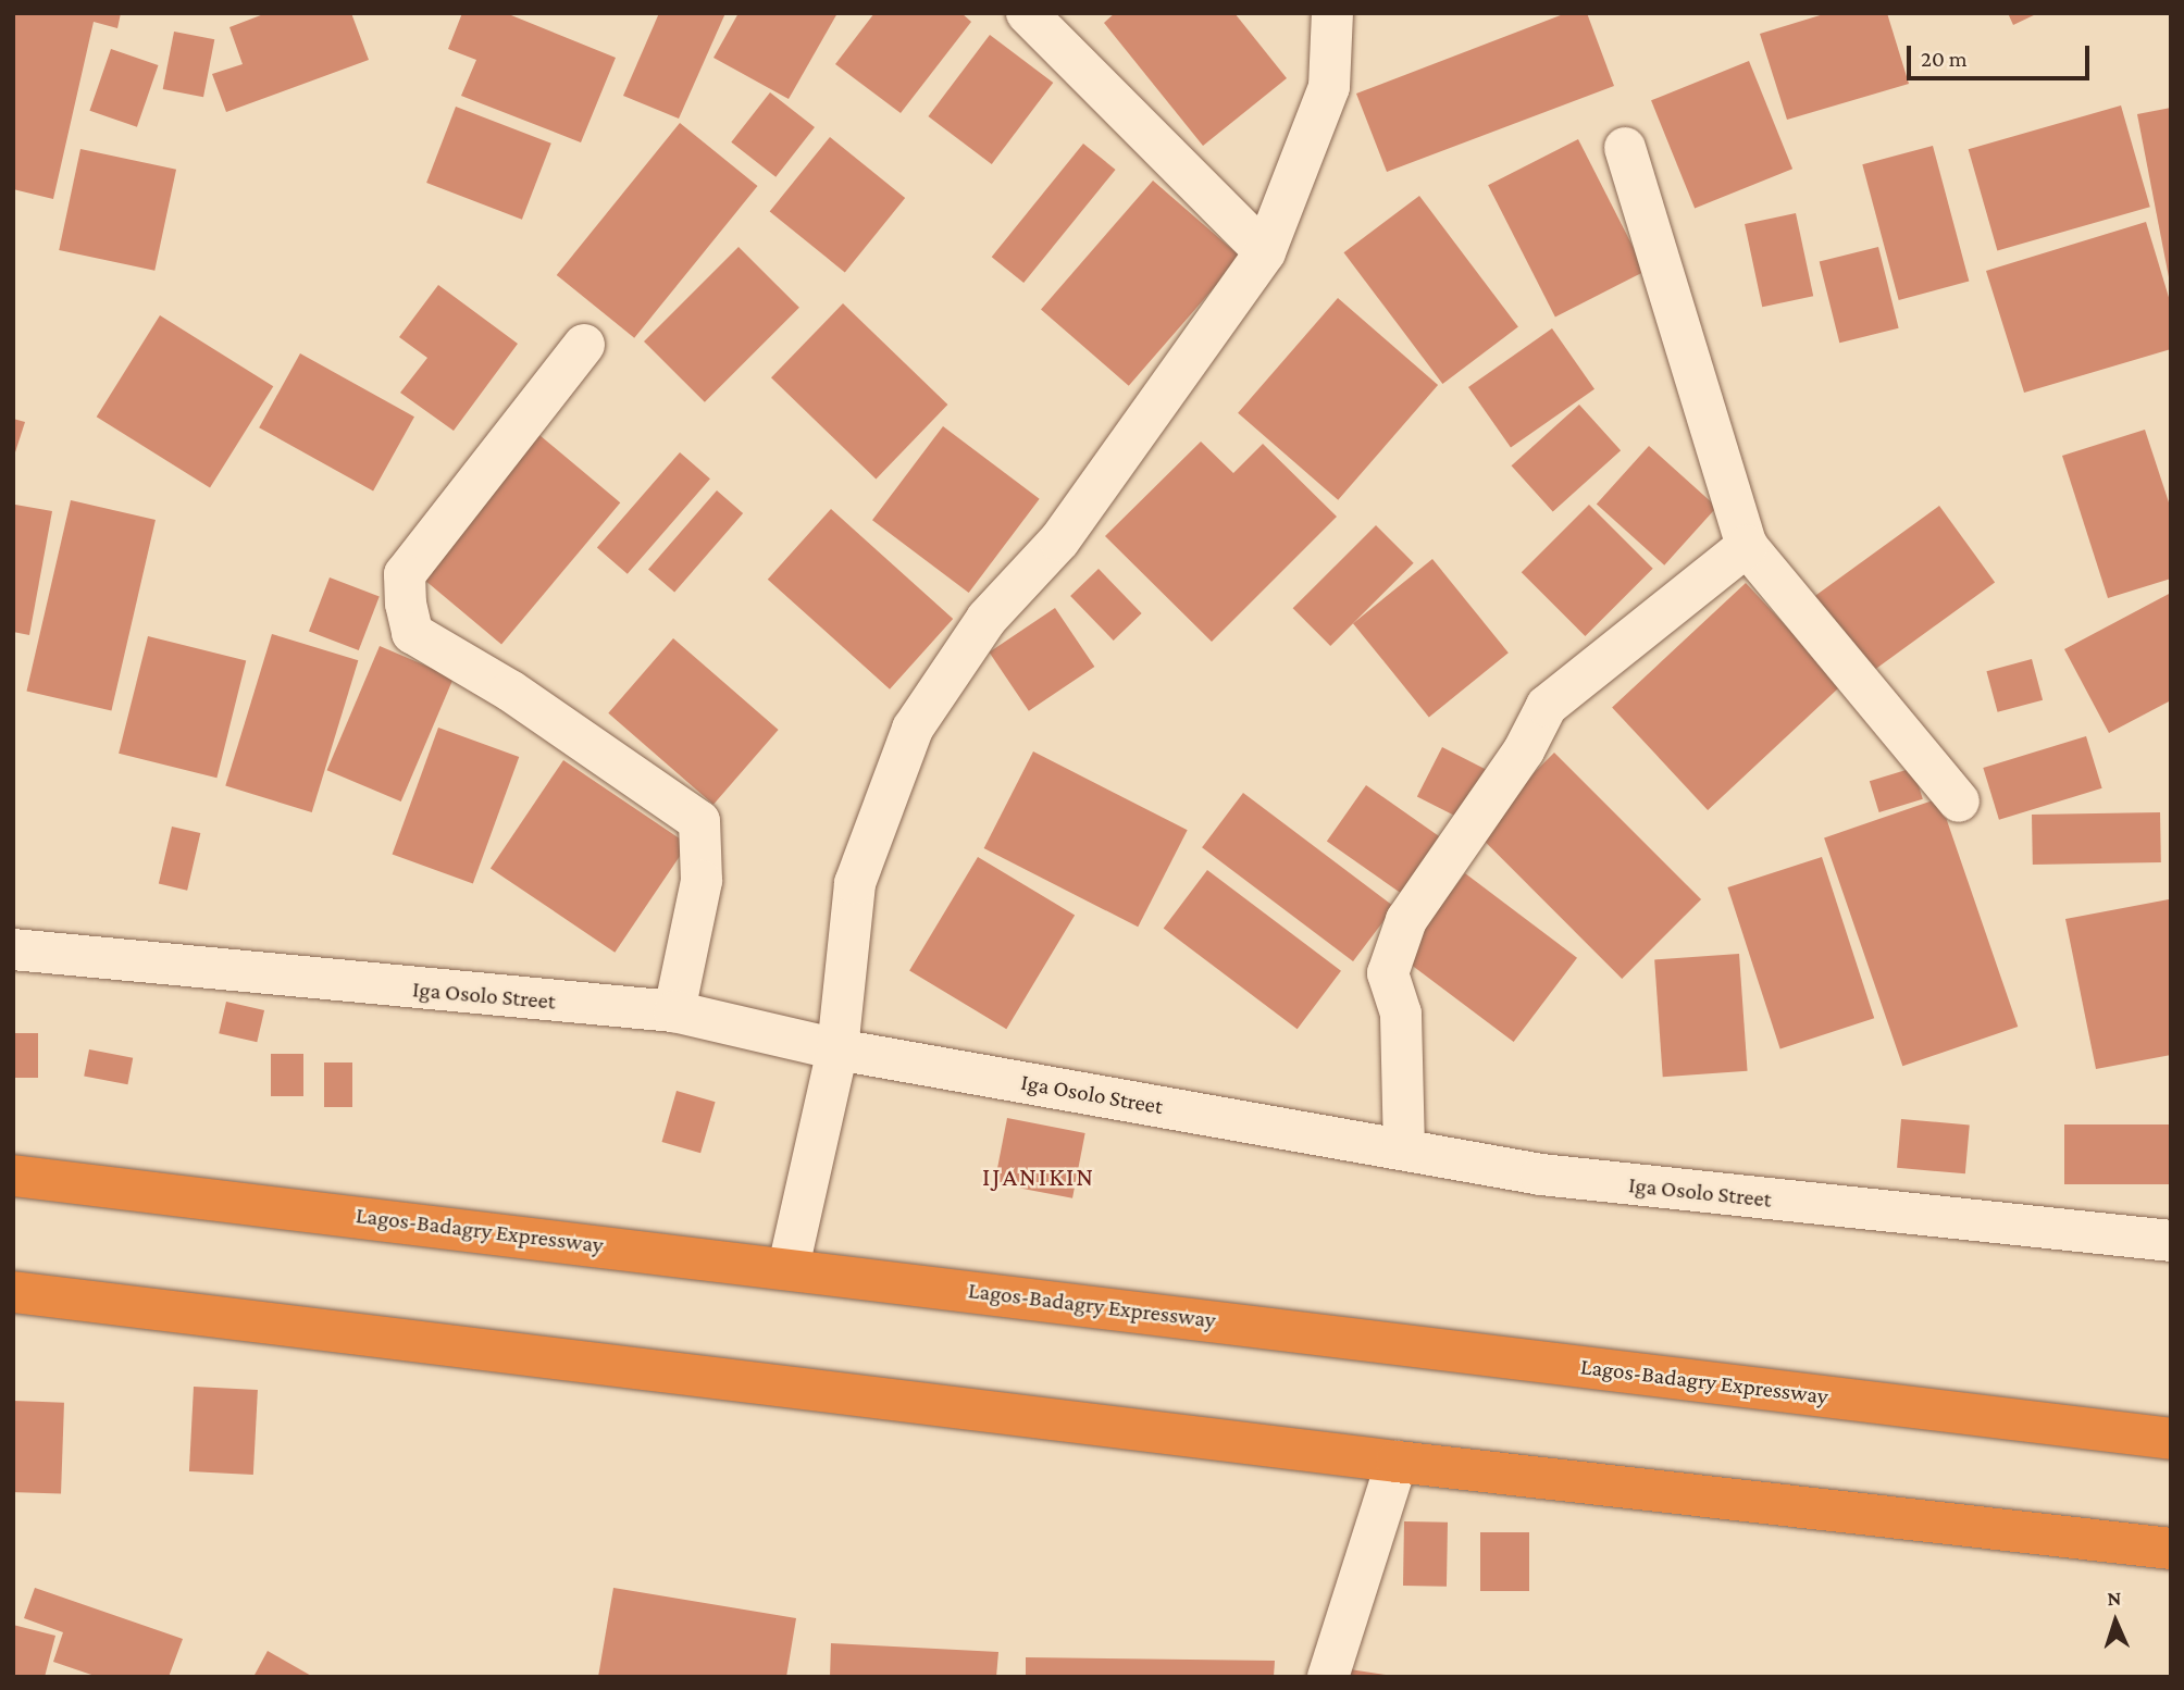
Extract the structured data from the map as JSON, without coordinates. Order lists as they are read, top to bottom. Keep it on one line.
{"streets":{"highway":["Lagos-Badagry Expressway"],"street":["Iga Osolo Street"]},"districts":["IJANIKIN"],"scale_bar":"20 m","north":"top"}
